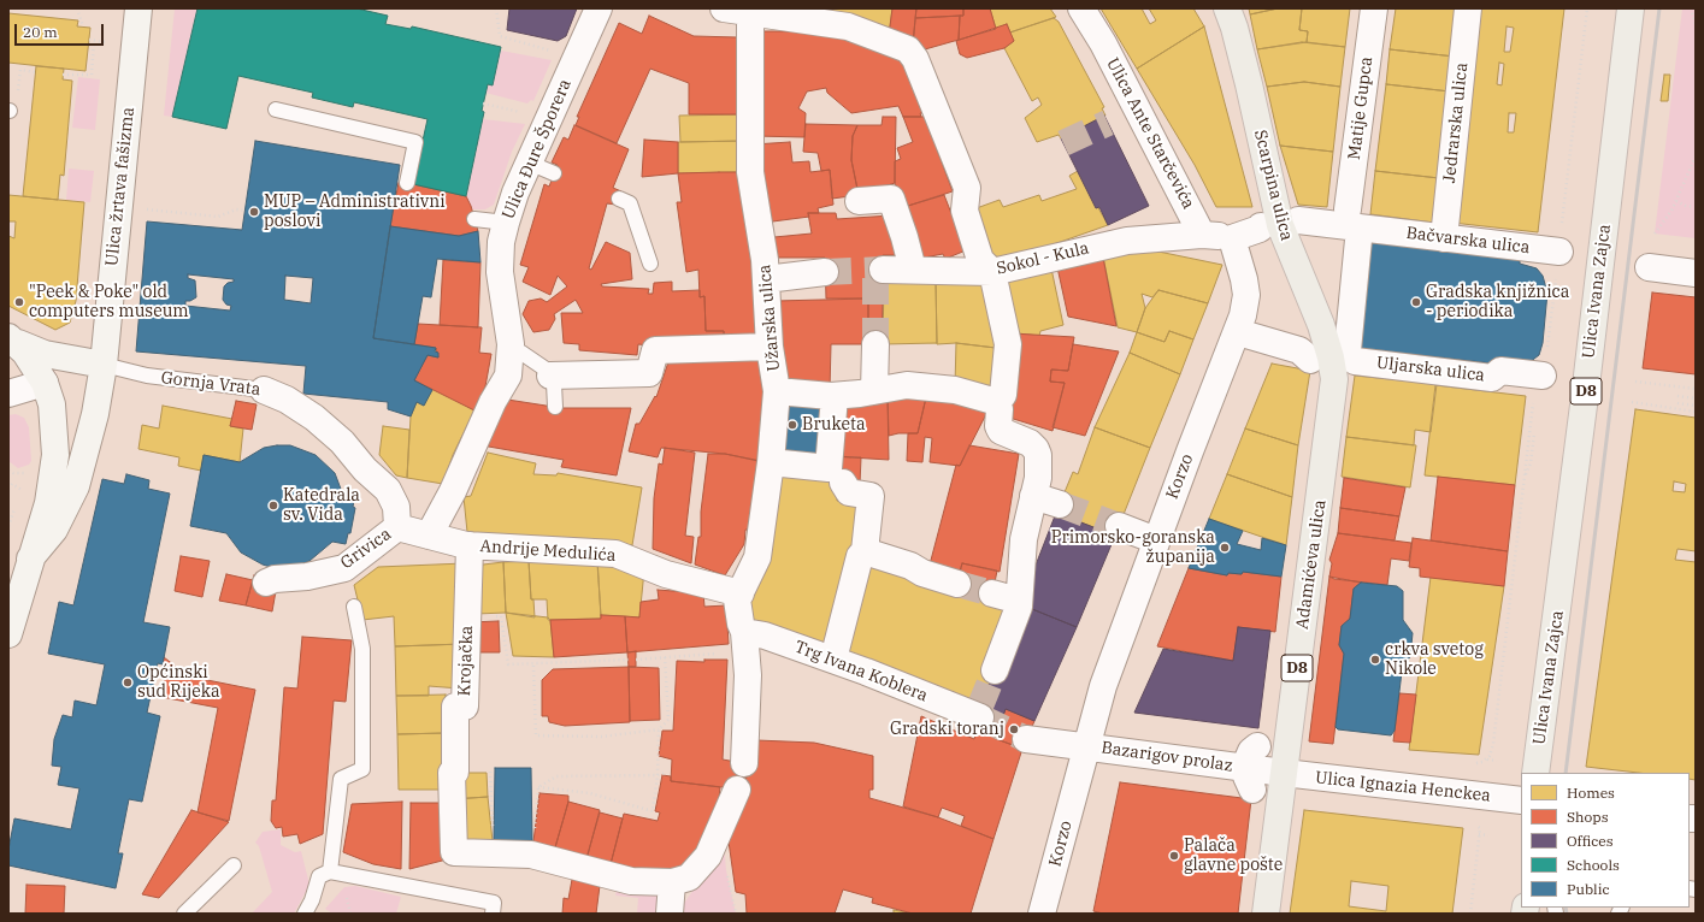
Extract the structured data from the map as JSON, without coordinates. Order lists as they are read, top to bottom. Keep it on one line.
{"streets":{"main road":["Scarpina ulica","Ulica žrtava fašizma","Ulica Ivana Zajca","D8","Adamićeva ulica"],"street":["Matije Gupca","Jedrarska ulica","Ulica Ante Starčevića","Ulica Đure Šporera","Bačvarska ulica","Sokol - Kula","Užarska ulica","Uljarska ulica","Gornja Vrata","Korzo","Grivica","Andrije Medulića","Krojačka","Trg Ivana Koblera","Bazarigov prolaz","Ulica Ignazia Henckea"]},"crossings":[["Matije Gupca","Scarpina ulica"],["Matije Gupca","Bačvarska ulica"],["Matije Gupca","Uljarska ulica"],["Matije Gupca","Adamićeva ulica"],["Jedrarska ulica","Bačvarska ulica"],["Ulica Ante Starčevića","Sokol - Kula"],["Ulica Đure Šporera","Grivica"],["Scarpina ulica","Uljarska ulica"],["Scarpina ulica","Adamićeva ulica"],["Ulica žrtava fašizma","Gornja Vrata"],["Užarska ulica","Andrije Medulića"],["Užarska ulica","Trg Ivana Koblera"],["Uljarska ulica","Korzo"],["Uljarska ulica","Adamićeva ulica"],["Gornja Vrata","Grivica"],["Korzo","Bazarigov prolaz"],["Grivica","Andrije Medulića"],["Grivica","Krojačka"],["Andrije Medulića","Krojačka"],["Adamićeva ulica","Bazarigov prolaz"],["Adamićeva ulica","Ulica Ignazia Henckea"],["Bazarigov prolaz","Ulica Ignazia Henckea"]],"places":["MUP – Administrativni poslovi","\"Peek & Poke\" old computers museum","Gradska knjižnica - periodika","Bruketa","Katedrala sv. Vida","Primorsko-goranska županija","crkva svetog Nikole","Općinski sud Rijeka","Gradski toranj","Palača glavne pošte"],"legend":["Homes","Shops","Offices","Schools","Public"],"scale_bar":"20 m"}
